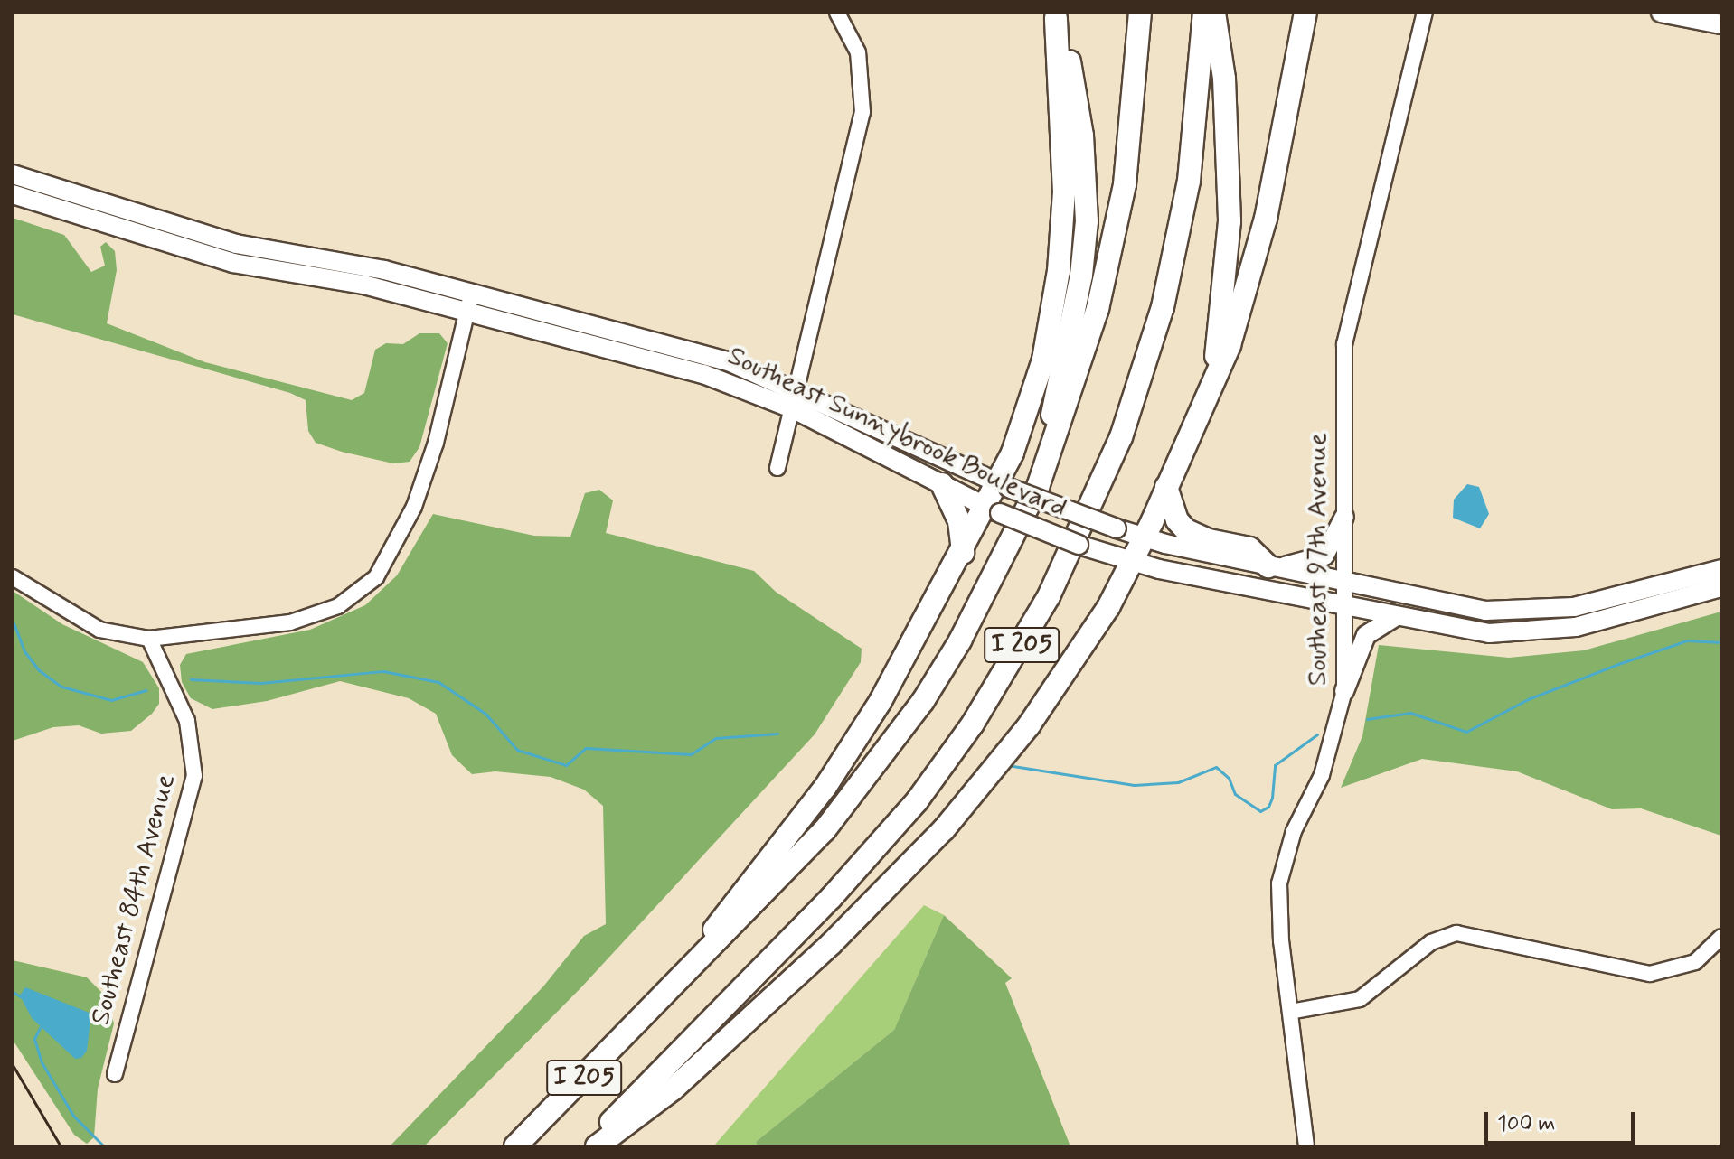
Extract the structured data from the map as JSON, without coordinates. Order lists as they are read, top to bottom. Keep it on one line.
{"streets":{"highway":["I 205"],"main road":["Southeast Sunnybrook Boulevard"],"street":["Southeast 97th Avenue","Southeast 84th Avenue"]},"crossings":[["Southeast Sunnybrook Boulevard","Southeast 97th Avenue"]],"scale_bar":"100 m"}
